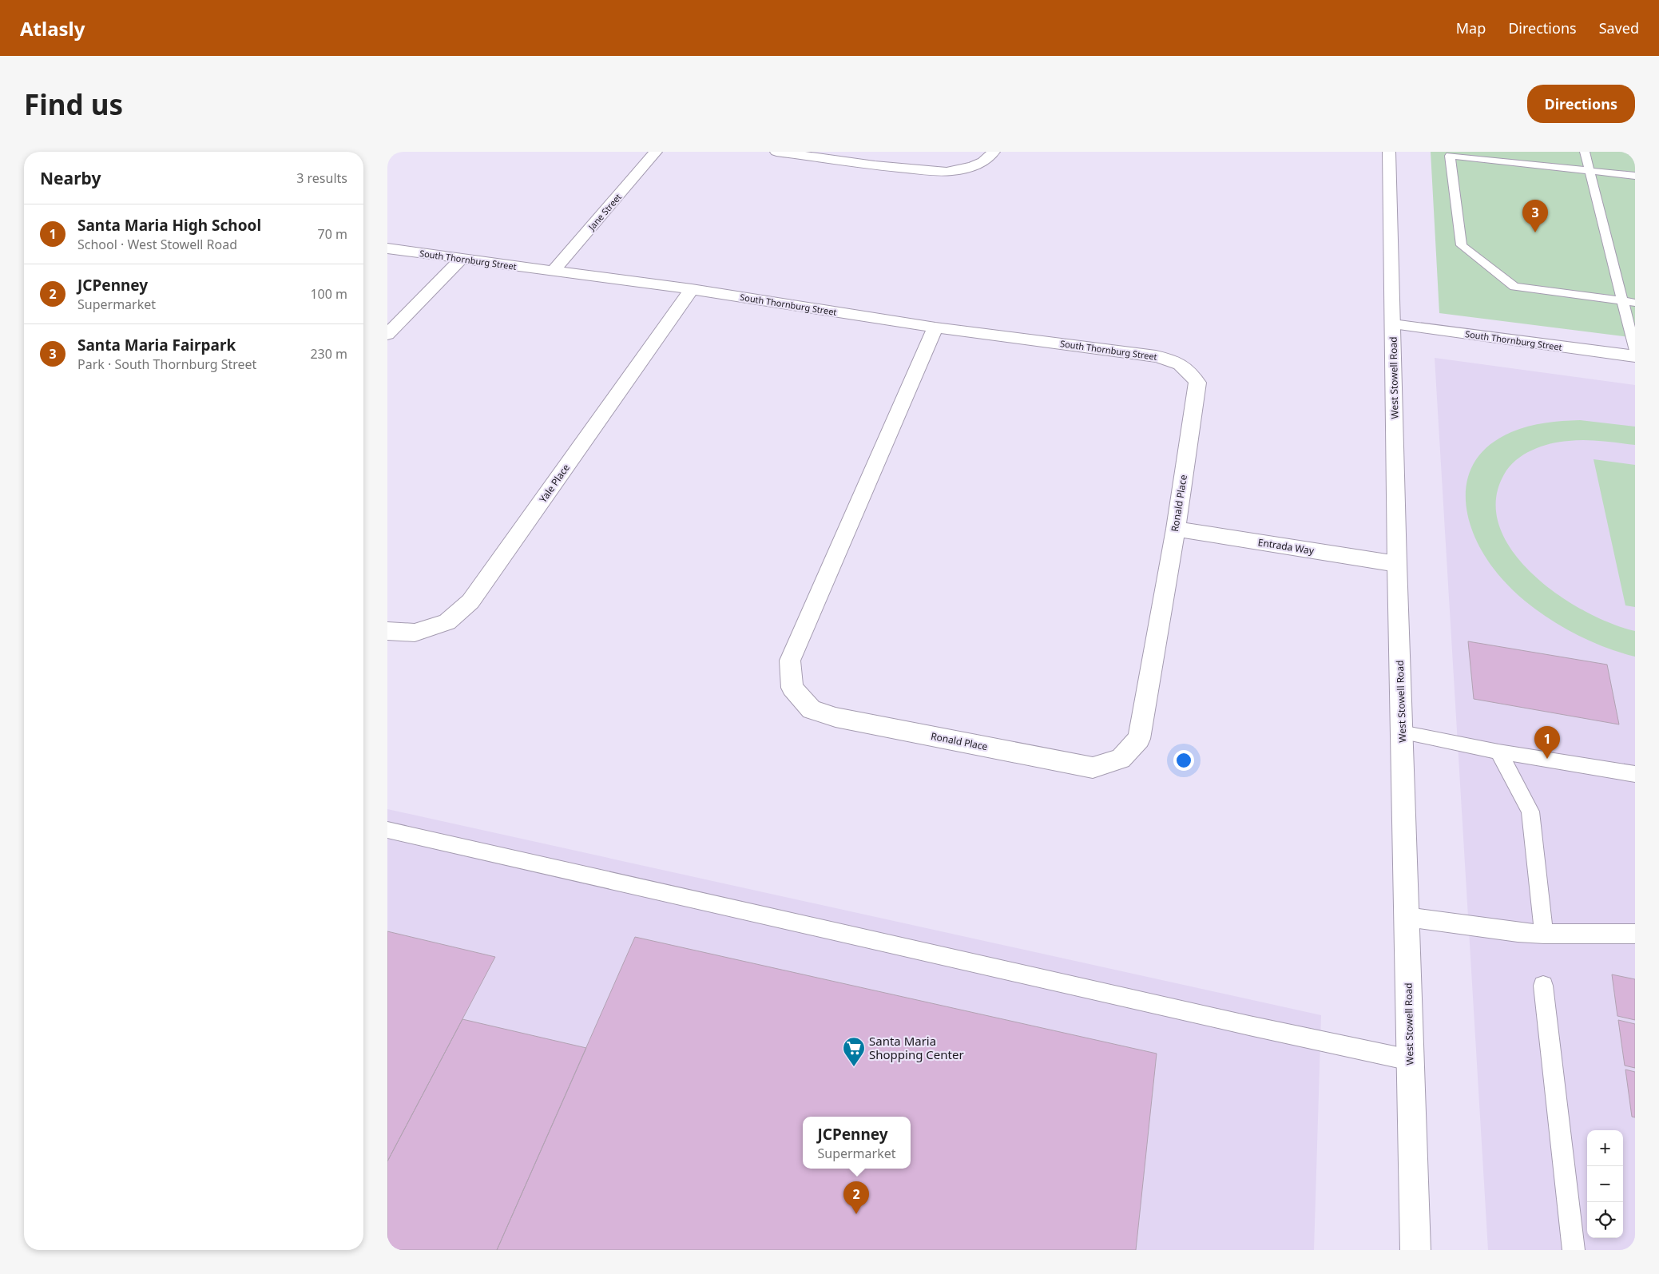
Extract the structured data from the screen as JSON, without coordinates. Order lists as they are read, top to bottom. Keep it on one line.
{"streets":{"street":["Jane Street","South Thornburg Street","West Stowell Road","Yale Place","Ronald Place","Entrada Way"]},"crossings":[["Jane Street","South Thornburg Street"],["South Thornburg Street","West Stowell Road"],["South Thornburg Street","Yale Place"],["South Thornburg Street","Ronald Place"],["West Stowell Road","Entrada Way"],["Ronald Place","Entrada Way"]],"places":{"supermarket":["Santa Maria Shopping Center"]},"page":{"header":"Atlasly","nav":["Map","Directions","Saved"],"buttons":"Directions","title":"Find us","heading":["Nearby","3 results"],"pins":["3","1","2"],"list":[{"mark":"1","name":"Santa Maria High School","note":"School · West Stowell Road","value":"70 m"},{"mark":"2","name":"JCPenney","note":"Supermarket","value":"100 m"},{"mark":"3","name":"Santa Maria Fairpark","note":"Park · South Thornburg Street","value":"230 m"}],"popup":["JCPenney","Supermarket"],"map_buttons":["+","−"]}}
